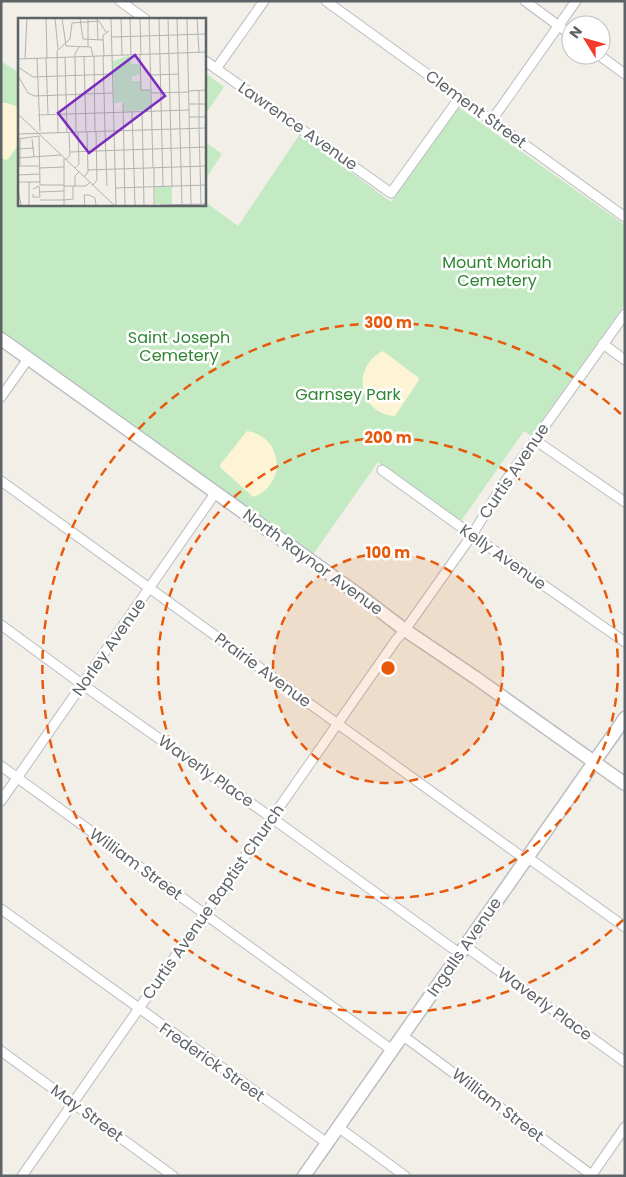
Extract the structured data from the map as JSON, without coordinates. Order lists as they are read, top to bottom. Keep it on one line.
{"streets":{"main road":["North Raynor Avenue","Ingalls Avenue"],"street":["Clement Street","Lawrence Avenue","Curtis Avenue","Kelly Avenue","Norley Avenue","Prairie Avenue","Waverly Place","William Street","Curtis Avenue Baptist Church","Frederick Street","May Street"]},"crossings":[["Clement Street","Lawrence Avenue"],["Curtis Avenue","Kelly Avenue"],["Curtis Avenue","North Raynor Avenue"],["Curtis Avenue","Curtis Avenue Baptist Church"],["North Raynor Avenue","Norley Avenue"],["North Raynor Avenue","Curtis Avenue Baptist Church"],["North Raynor Avenue","Ingalls Avenue"],["Norley Avenue","Prairie Avenue"],["Norley Avenue","Waverly Place"],["Norley Avenue","William Street"],["Prairie Avenue","Curtis Avenue Baptist Church"],["Prairie Avenue","Ingalls Avenue"],["Waverly Place","Curtis Avenue Baptist Church"],["Waverly Place","Ingalls Avenue"],["William Street","Curtis Avenue Baptist Church"],["William Street","Ingalls Avenue"],["Curtis Avenue Baptist Church","Frederick Street"],["Curtis Avenue Baptist Church","May Street"],["Ingalls Avenue","Frederick Street"]],"parks":["Mount Moriah Cemetery","Saint Joseph Cemetery","Garnsey Park"],"north":"top left","rings":["300 m","200 m","100 m"]}
